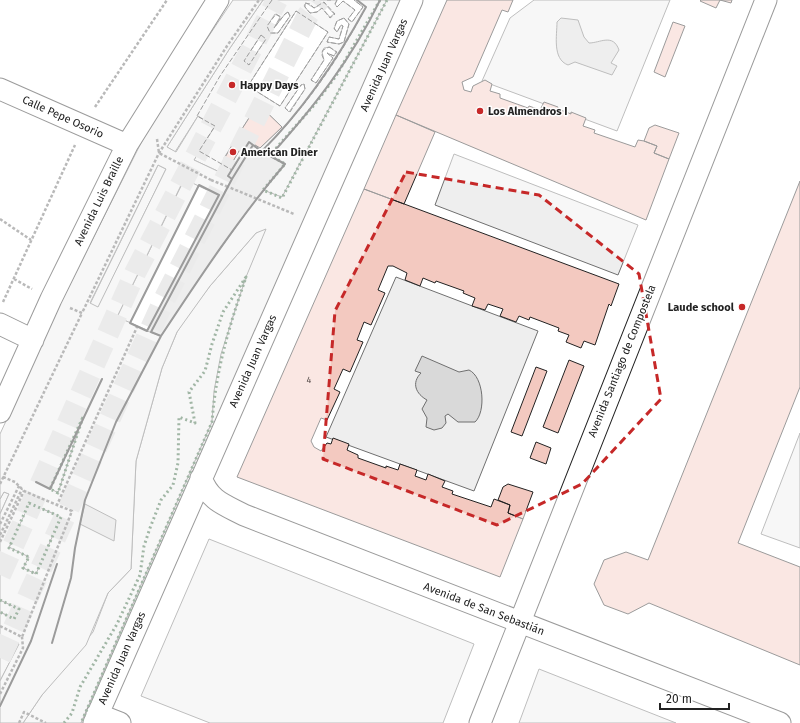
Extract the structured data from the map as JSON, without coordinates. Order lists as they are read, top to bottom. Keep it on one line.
{"streets":{"street":["Avenida Juan Vargas","Calle Pepe Osorio","Avenida Luis Braille","Avenida Santiago de Compostela","Avenida de San Sebastián"]},"crossings":[["Avenida Juan Vargas","Avenida de San Sebastián"],["Calle Pepe Osorio","Avenida Luis Braille"],["Avenida Santiago de Compostela","Avenida de San Sebastián"]],"places":["Happy Days","Los Almendros I","American Diner","Laude school"],"house_numbers":["4"],"scale_bar":"20 m"}
